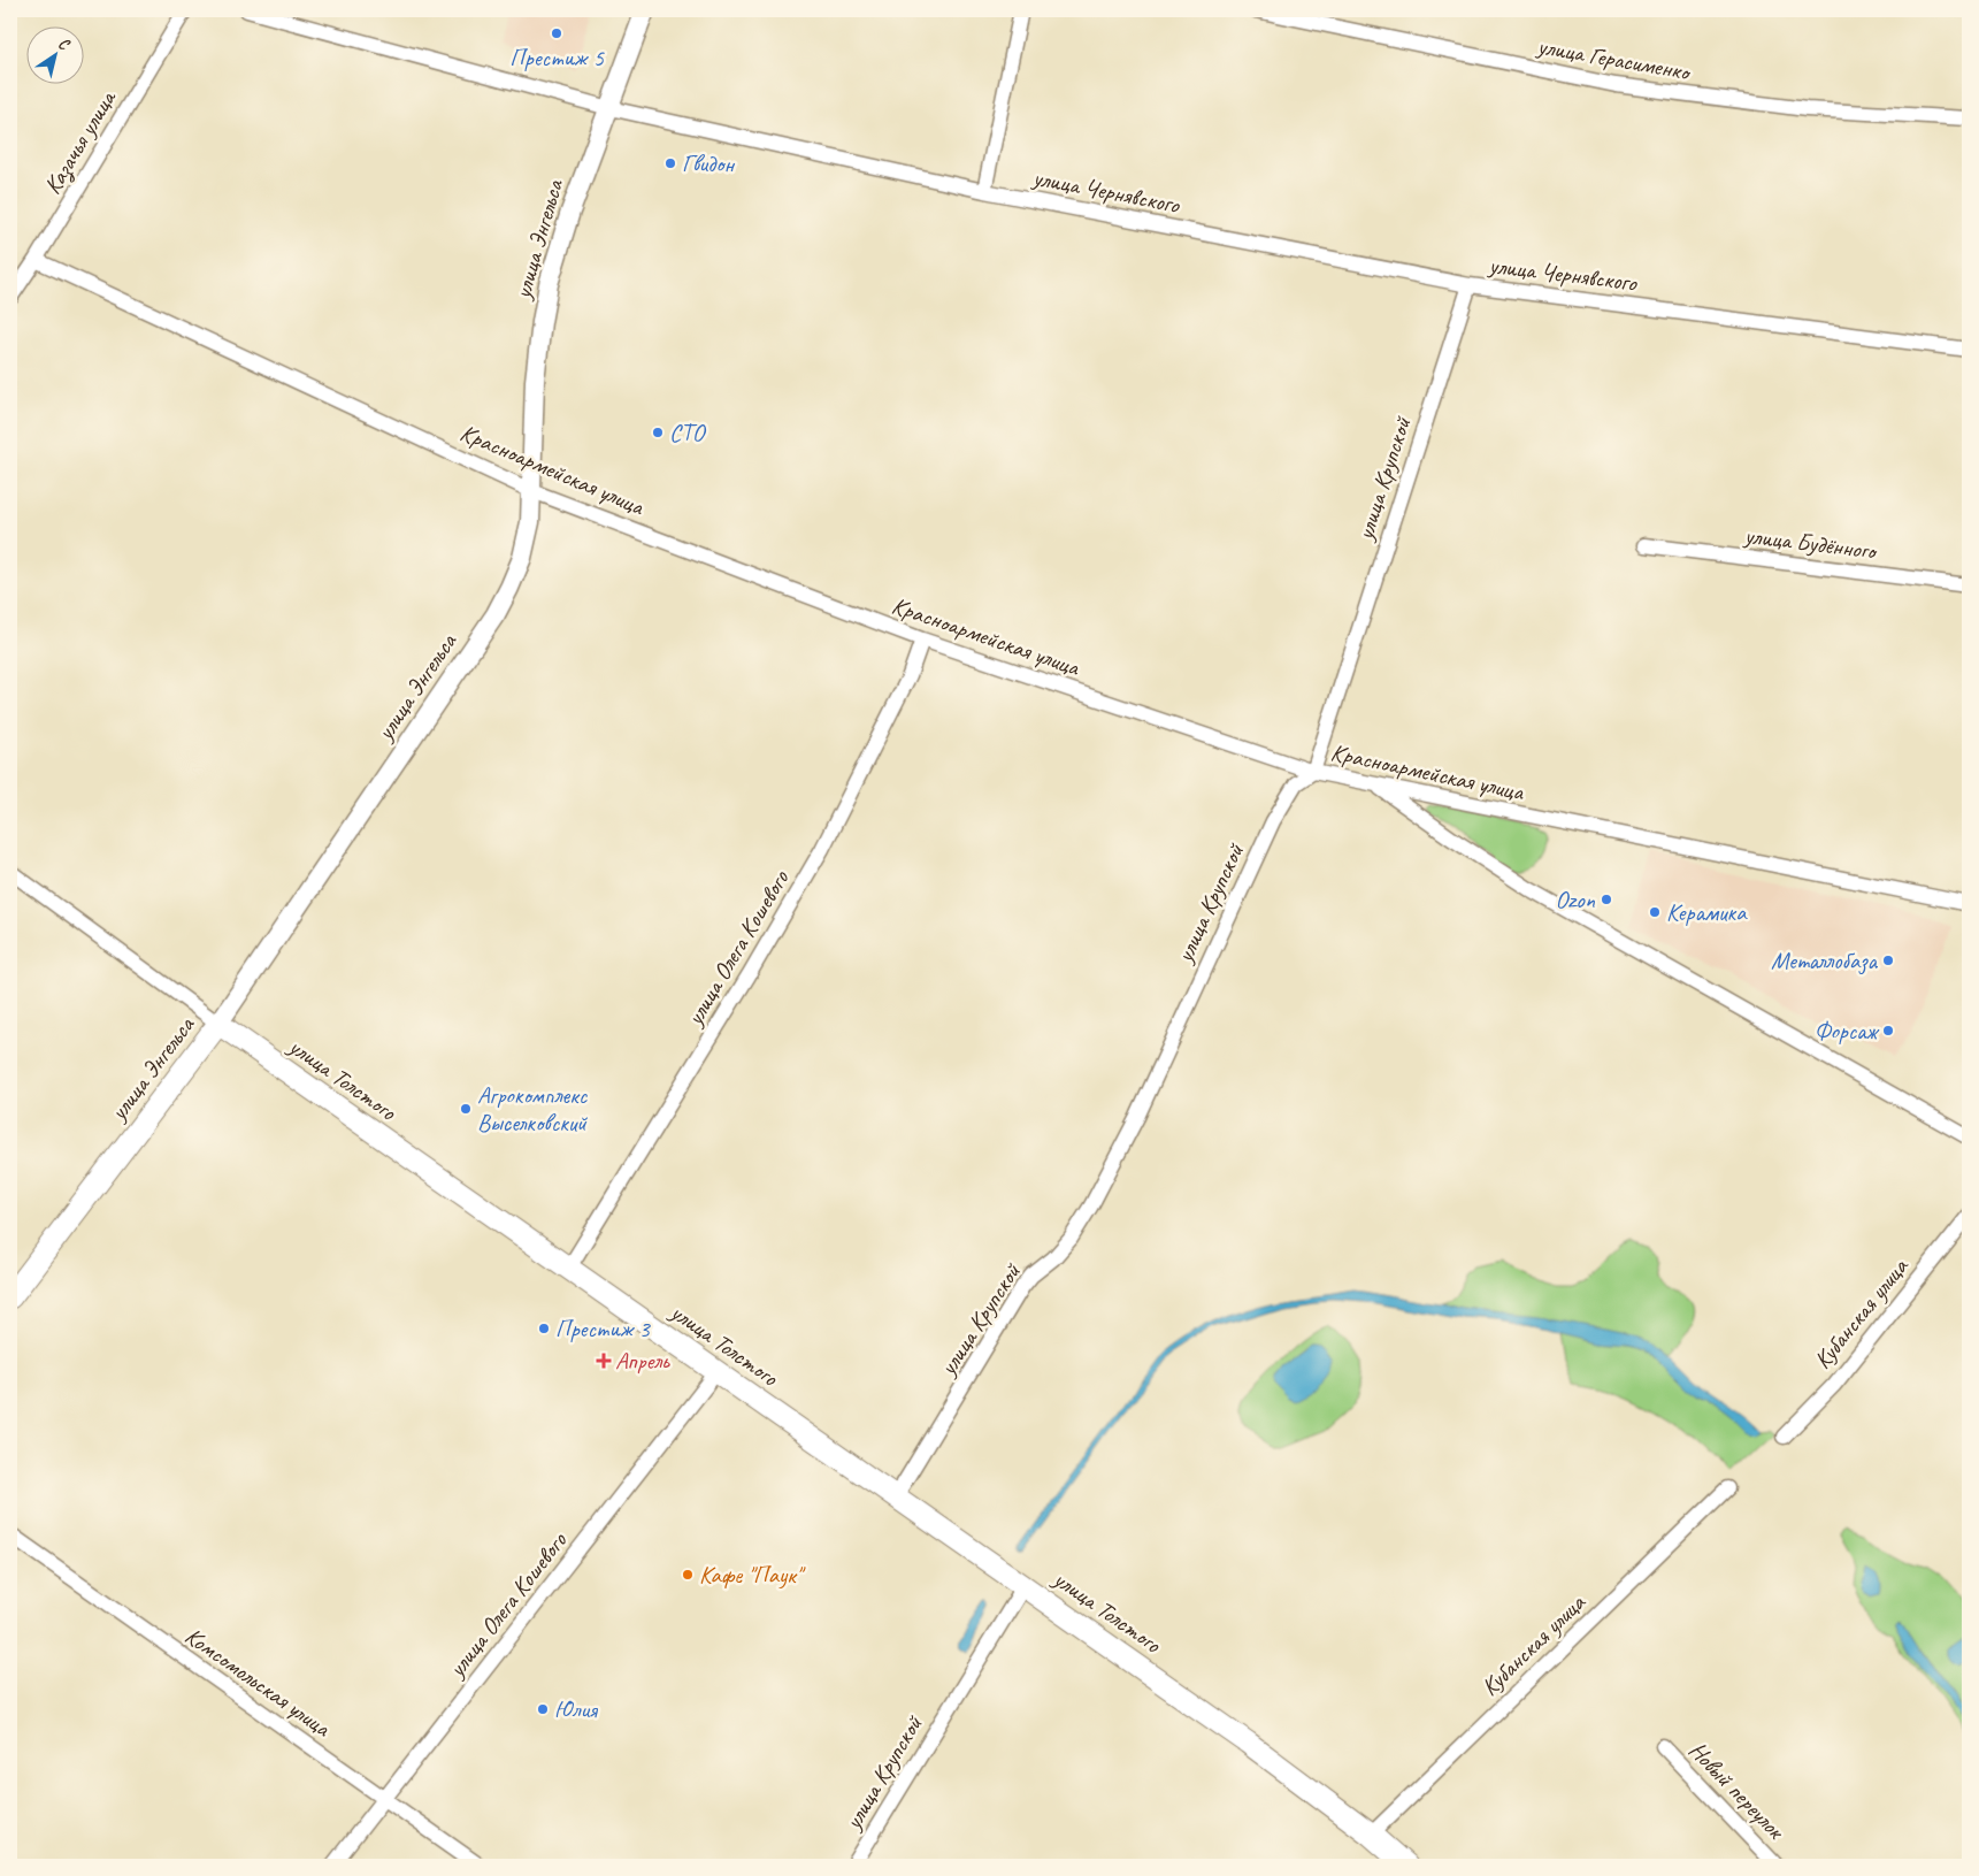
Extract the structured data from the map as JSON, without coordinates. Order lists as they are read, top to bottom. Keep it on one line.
{"streets":{"main road":["улица Энгельса","улица Толстого"],"street":["улица Герасименко","Казачья улица","улица Чернявского","Красноармейская улица","улица Крупской","улица Будённого","улица Олега Кошевого","Кубанская улица","Комсомольская улица","Новый переулок"]},"crossings":[["Казачья улица","Красноармейская улица"],["улица Чернявского","улица Энгельса"],["улица Чернявского","улица Крупской"],["улица Энгельса","Красноармейская улица"],["улица Энгельса","улица Толстого"],["Красноармейская улица","улица Крупской"],["Красноармейская улица","улица Олега Кошевого"],["улица Крупской","улица Толстого"],["улица Олега Кошевого","улица Толстого"],["улица Олега Кошевого","Комсомольская улица"],["улица Толстого","Кубанская улица"]],"places":{"other":["Престиж 5","Гвидон","СТО","Ozon","Керамика","Металлобаза","Форсаж","Агрокомплекс Выселковский","Престиж 3","Кафе \"Паук\"","Юлия"],"health":["Апрель"]},"north":"top right"}
